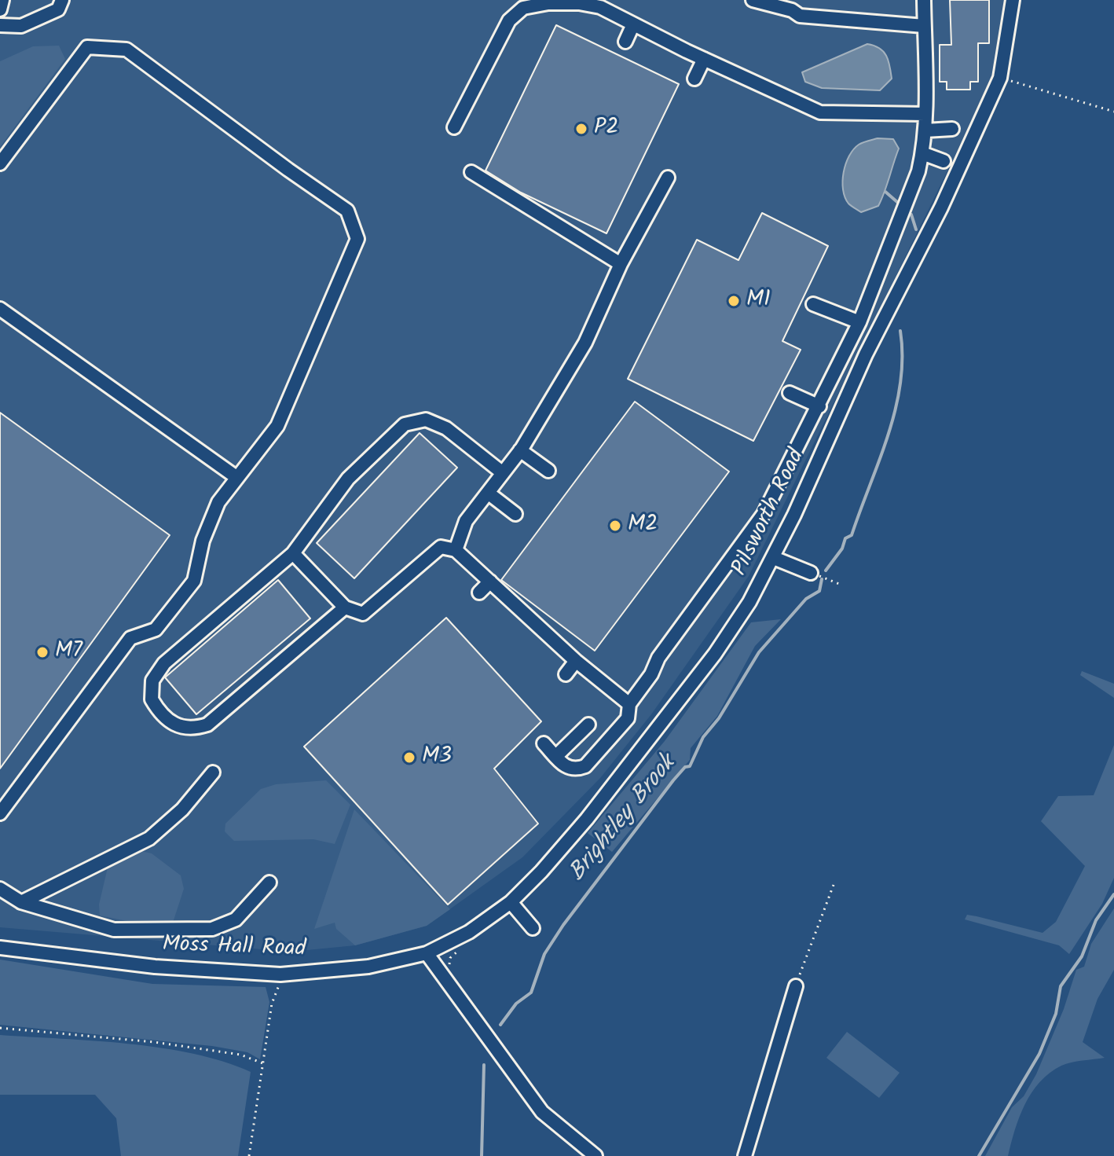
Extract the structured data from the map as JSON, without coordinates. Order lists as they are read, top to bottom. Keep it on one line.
{"streets":{"street":["Pilsworth Road","Moss Hall Road"]},"crossings":[["Pilsworth Road","Moss Hall Road"]],"water":["Brightley Brook"],"places":["P2","M1","M2","M7","M3"]}
